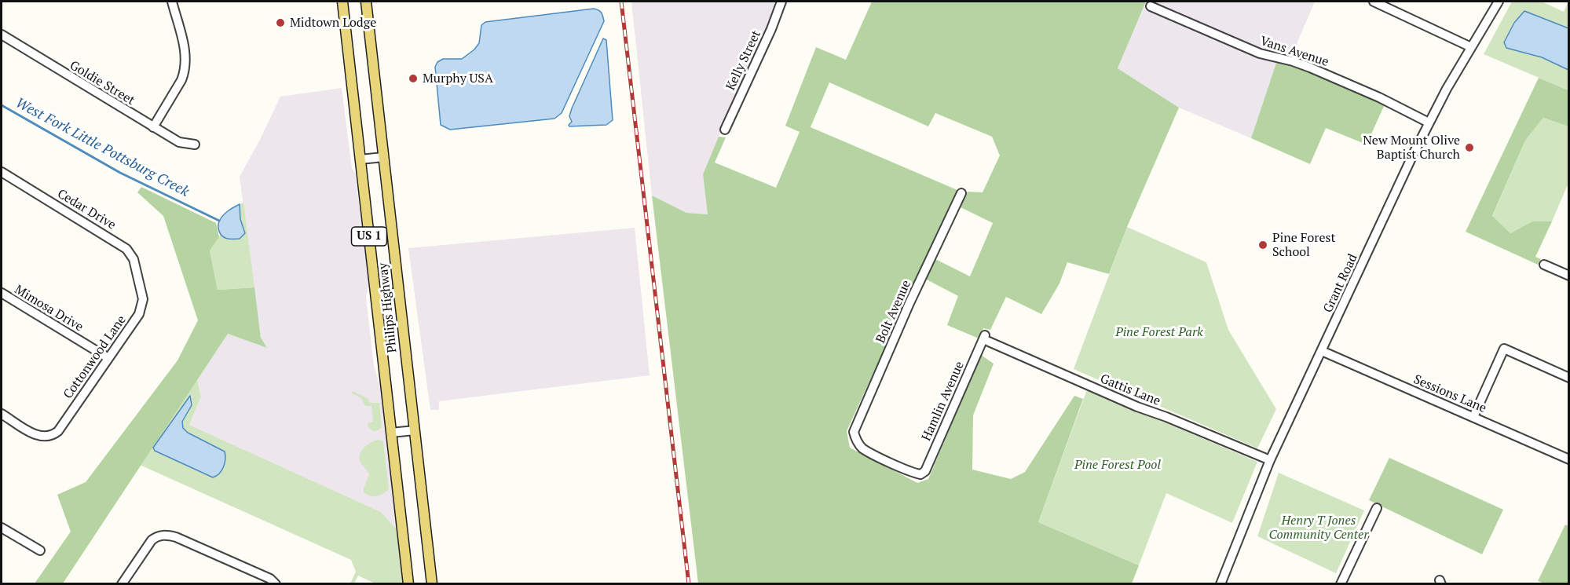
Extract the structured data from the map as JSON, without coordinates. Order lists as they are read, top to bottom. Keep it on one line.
{"streets":{"main road":["US 1","Philips Highway"],"street":["Vans Avenue","Kelly Street","Goldie Street","Cedar Drive","Grant Road","Mimosa Drive","Bolt Avenue","Cottonwood Lane","Gattis Lane","Sessions Lane","Hamlin Avenue"]},"crossings":[["Vans Avenue","Grant Road"],["Cedar Drive","Cottonwood Lane"],["Grant Road","Gattis Lane"],["Grant Road","Sessions Lane"],["Mimosa Drive","Cottonwood Lane"],["Bolt Avenue","Hamlin Avenue"],["Gattis Lane","Hamlin Avenue"]],"water":["West Fork Little Pottsburg Creek"],"parks":["Pine Forest Park","Pine Forest Pool","Henry T Jones Community Center"],"places":["Midtown Lodge","Murphy USA","New Mount Olive Baptist Church","Pine Forest School"]}
